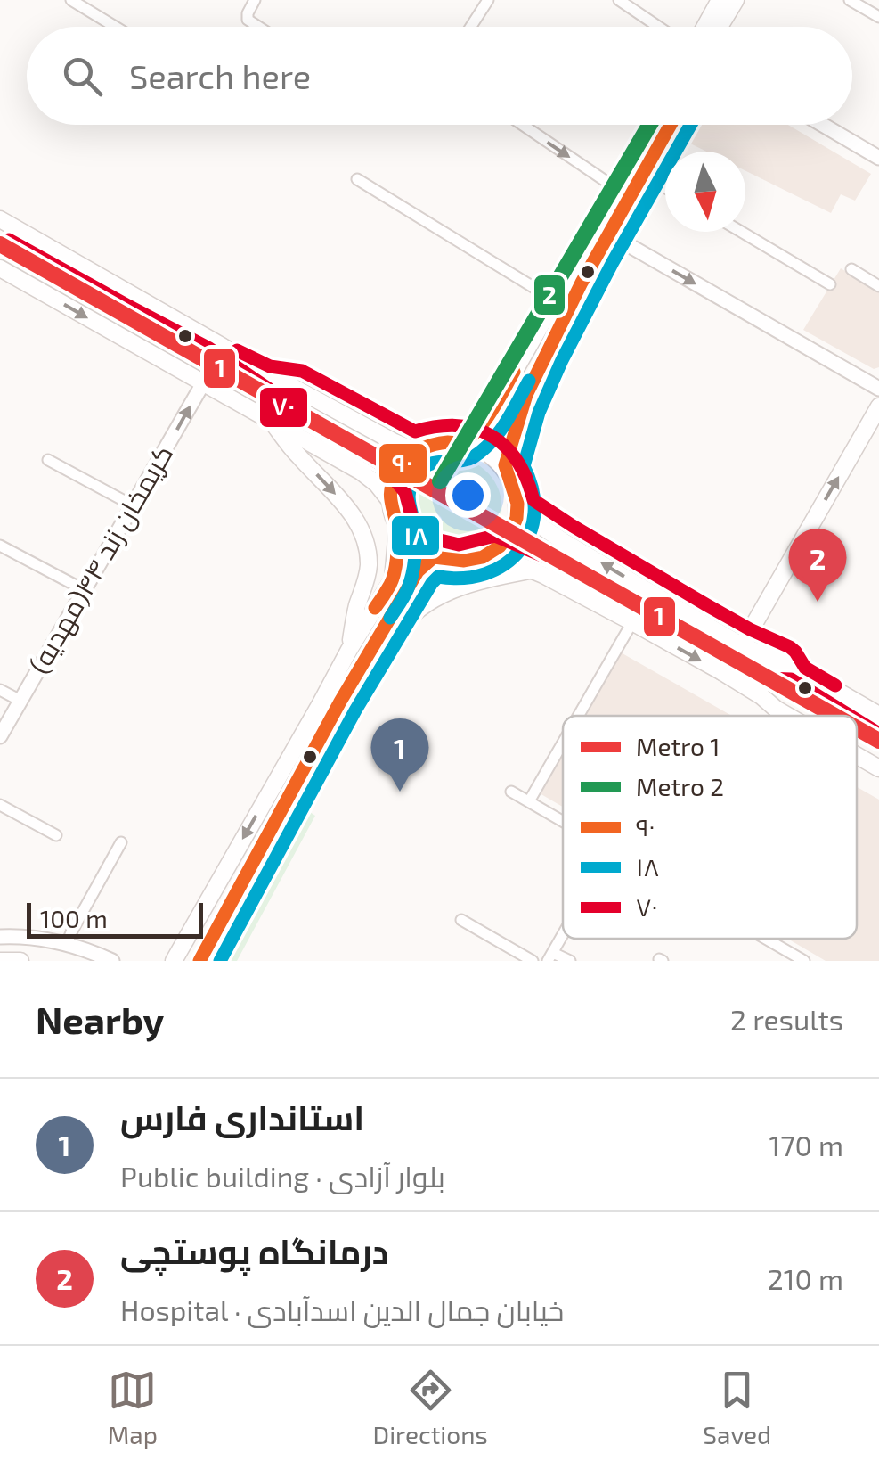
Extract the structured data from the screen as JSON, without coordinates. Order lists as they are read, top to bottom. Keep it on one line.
{"streets":{"street":["کریمخان زند ۴۴(مهدیه)"]},"lines":["metro line 2","transit line ۹۰","transit line ۱۸","transit line ۷۰","metro line 1"],"legend":["Metro 1","Metro 2","۹۰","۱۸","۷۰"],"scale_bar":"100 m","north":"bottom","page":{"search":"Search here","pins":["2","1"],"scale":"100 m","heading":["Nearby","2 results"],"list":[{"mark":"1","name":"استانداری فارس","note":"Public building · بلوار آزادی","value":"170 m"},{"mark":"2","name":"درمانگاه پوستچی","note":"Hospital · خیابان جمال الدین اسدآبادی","value":"210 m"}],"nav":["Map","Directions","Saved"]}}
